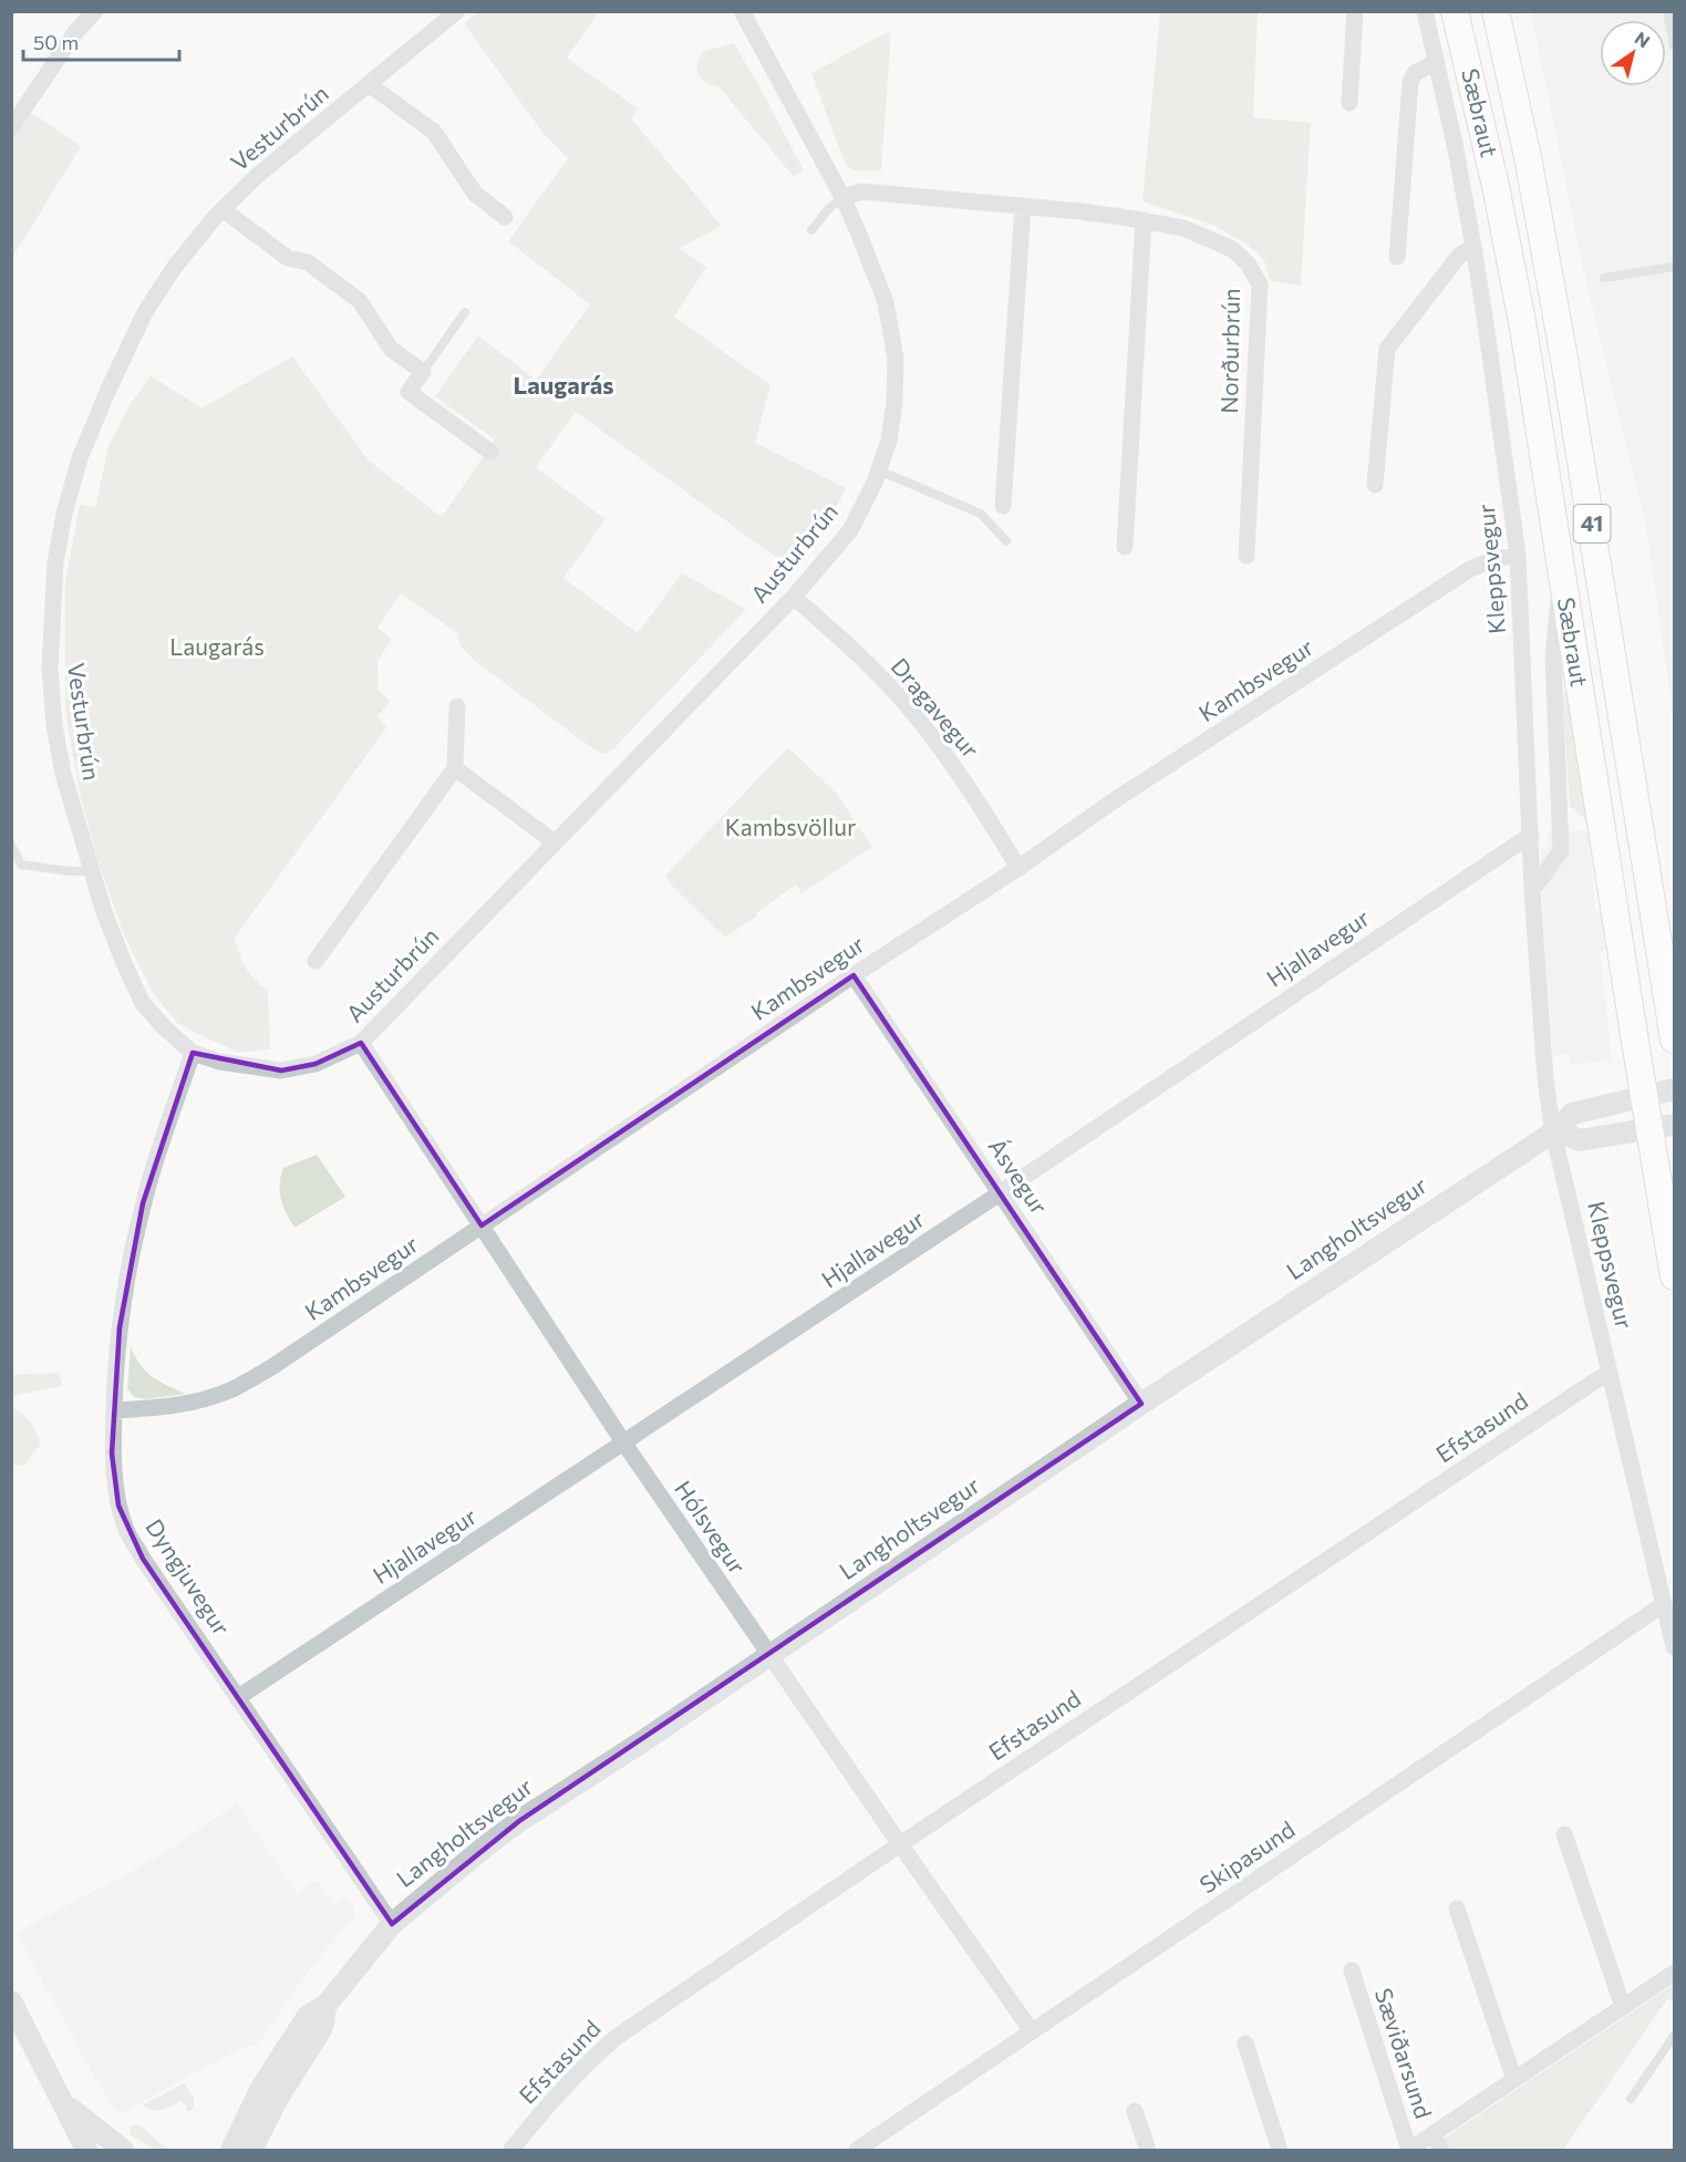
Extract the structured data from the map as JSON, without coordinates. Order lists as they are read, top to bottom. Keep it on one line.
{"streets":{"main road":["Sæbraut","41"],"street":["Vesturbrún","Norðurbrún","Austurbrún","Kleppsvegur","Kambsvegur","Dragavegur","Hjallavegur","Ásvegur","Langholtsvegur","Efstasund","Hólsvegur","Dyngjuvegur","Skipasund","Sæviðarsund"]},"crossings":[["Sæbraut","Langholtsvegur"],["Vesturbrún","Austurbrún"],["Vesturbrún","Dyngjuvegur"],["Norðurbrún","Austurbrún"],["Austurbrún","Dragavegur"],["Austurbrún","Hólsvegur"],["Austurbrún","Dyngjuvegur"],["Kleppsvegur","Kambsvegur"],["Kleppsvegur","Hjallavegur"],["Kleppsvegur","Langholtsvegur"],["Kleppsvegur","Efstasund"],["Kleppsvegur","Skipasund"],["Kambsvegur","Dragavegur"],["Kambsvegur","Ásvegur"],["Kambsvegur","Hólsvegur"],["Kambsvegur","Dyngjuvegur"],["Hjallavegur","Ásvegur"],["Hjallavegur","Hólsvegur"],["Hjallavegur","Dyngjuvegur"],["Ásvegur","Langholtsvegur"],["Langholtsvegur","Hólsvegur"],["Langholtsvegur","Dyngjuvegur"],["Efstasund","Hólsvegur"],["Hólsvegur","Skipasund"]],"districts":["Laugarás"],"parks":["Laugarás","Kambsvöllur"],"scale_bar":"50 m","north":"top right"}
